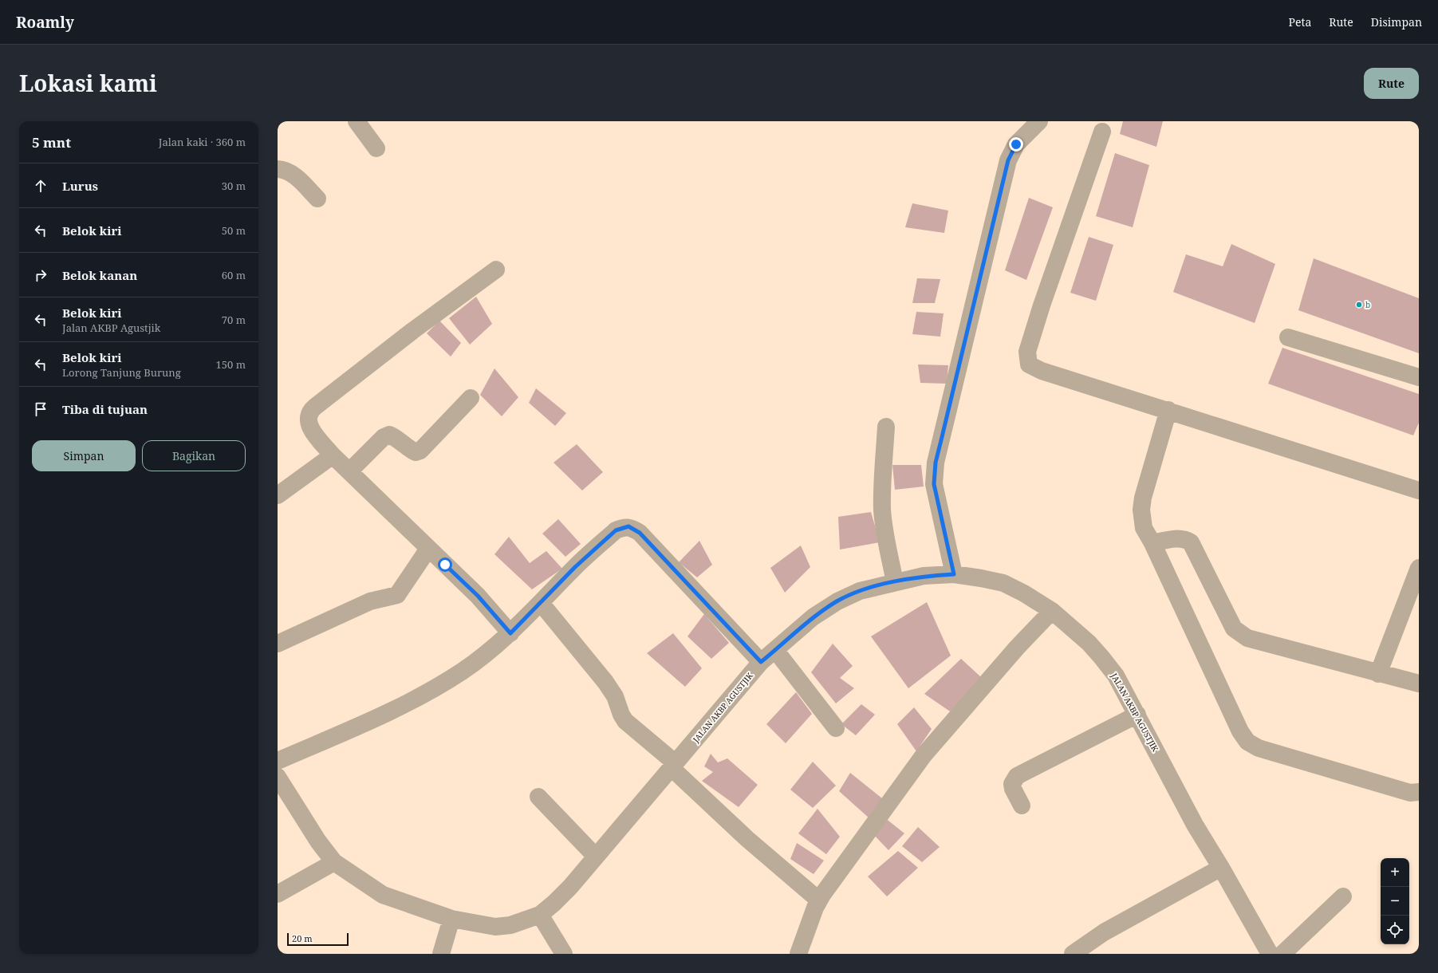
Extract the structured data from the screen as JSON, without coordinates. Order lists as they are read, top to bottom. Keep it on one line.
{"streets":{"street":["JALAN AKBP AGUSTJIK"]},"places":["b"],"scale_bar":"20 m","page":{"header":"Roamly","nav":["Peta","Rute","Disimpan"],"title":"Lokasi kami","buttons":["Rute",["Simpan","Bagikan"]],"heading":["5 mnt","Jalan kaki · 360 m"],"list":[["Lurus","30 m"],["Belok kiri","50 m"],["Belok kanan","60 m"],["Belok kiri","Jalan AKBP Agustjik","70 m"],["Belok kiri","Lorong Tanjung Burung","150 m"],"Tiba di tujuan"],"map_buttons":["+","−"],"scale":"20 m"}}
